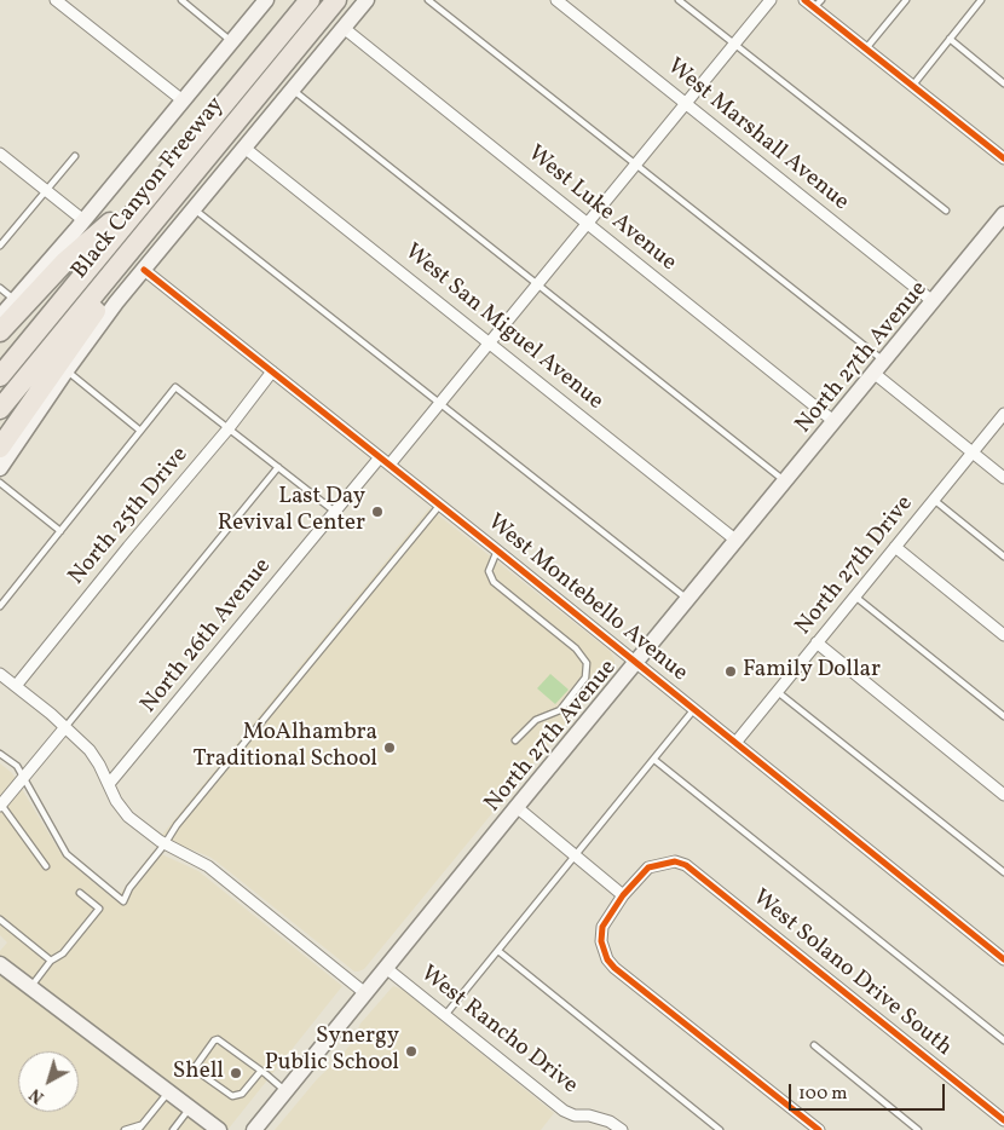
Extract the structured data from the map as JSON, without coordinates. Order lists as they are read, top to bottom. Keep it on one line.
{"streets":{"highway":["Black Canyon Freeway"],"main road":["North 27th Avenue"],"street":["West Marshall Avenue","West Luke Avenue","West San Miguel Avenue","North 25th Drive","North 27th Drive","West Montebello Avenue","North 26th Avenue","West Solano Drive South","West Rancho Drive"]},"crossings":[["West Marshall Avenue","North 27th Avenue"],["West Luke Avenue","North 27th Avenue"],["West San Miguel Avenue","North 27th Avenue"],["North 27th Avenue","West Montebello Avenue"],["North 27th Avenue","West Rancho Drive"],["North 25th Drive","West Montebello Avenue"],["North 27th Drive","West Montebello Avenue"],["West Montebello Avenue","North 26th Avenue"]],"places":["Last Day Revival Center","Family Dollar","MoAlhambra Traditional School","Synergy Public School","Shell"],"scale_bar":"100 m","north":"bottom left"}
